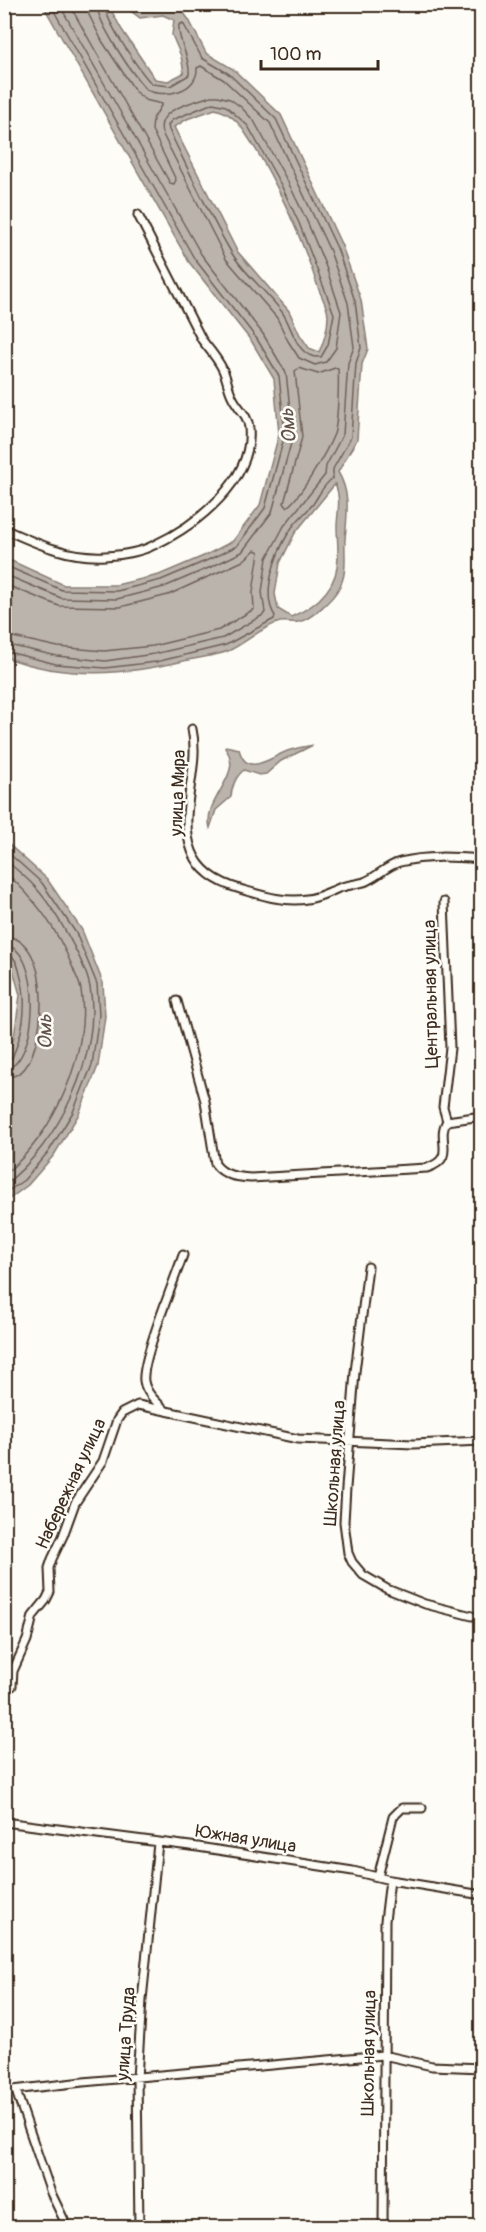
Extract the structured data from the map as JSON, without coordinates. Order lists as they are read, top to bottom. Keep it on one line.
{"streets":{"street":["улица Мира","Центральная улица","Школьная улица","Набережная улица","Южная улица","улица Труда"]},"crossings":[["Школьная улица","Южная улица"],["Южная улица","улица Труда"]],"water":["Омь"],"scale_bar":"100 m"}
